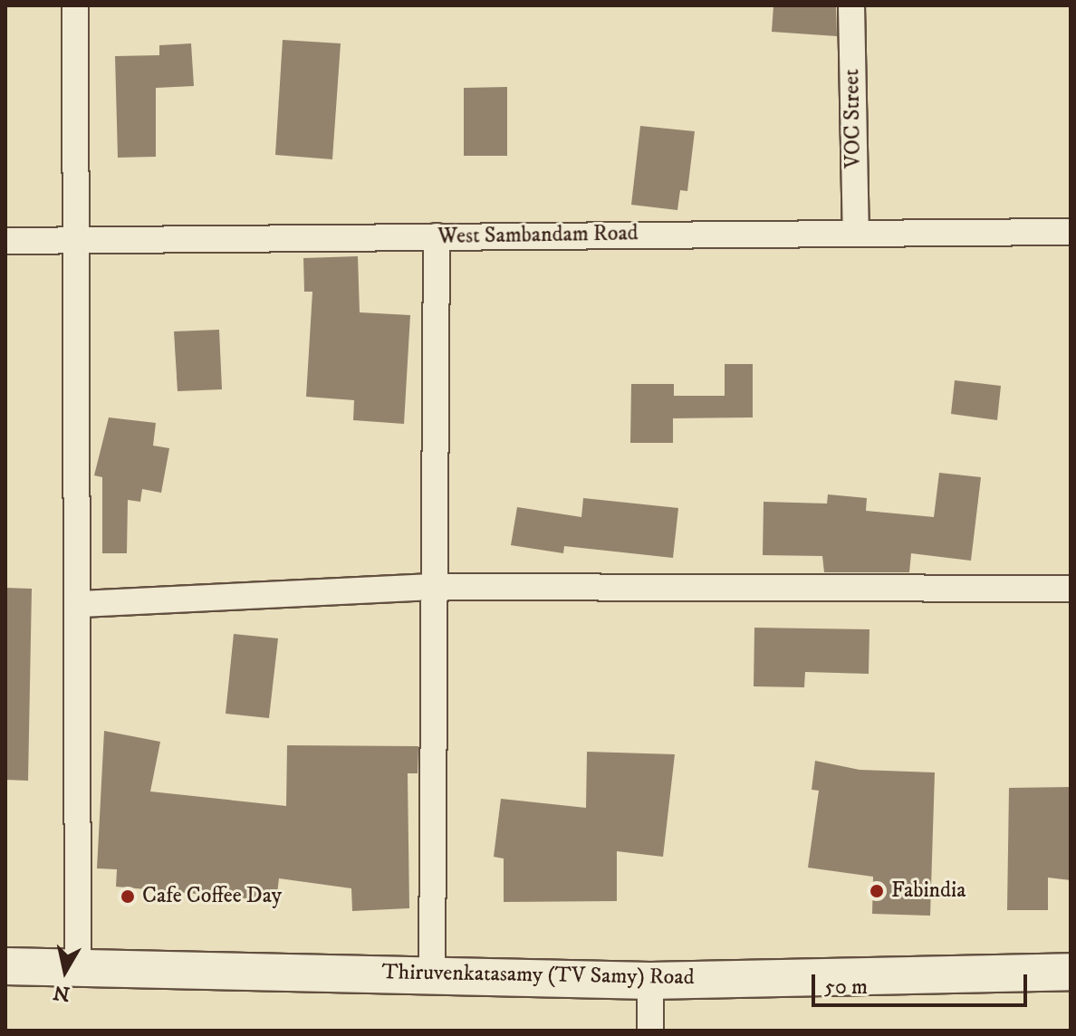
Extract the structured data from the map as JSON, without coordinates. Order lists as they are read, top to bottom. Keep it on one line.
{"streets":{"main road":["Thiruvenkatasamy (TV Samy) Road"],"street":["VOC Street","West Sambandam Road"]},"crossings":[["VOC Street","West Sambandam Road"]],"places":["Fabindia","Cafe Coffee Day"],"scale_bar":"50 m","north":"bottom"}
